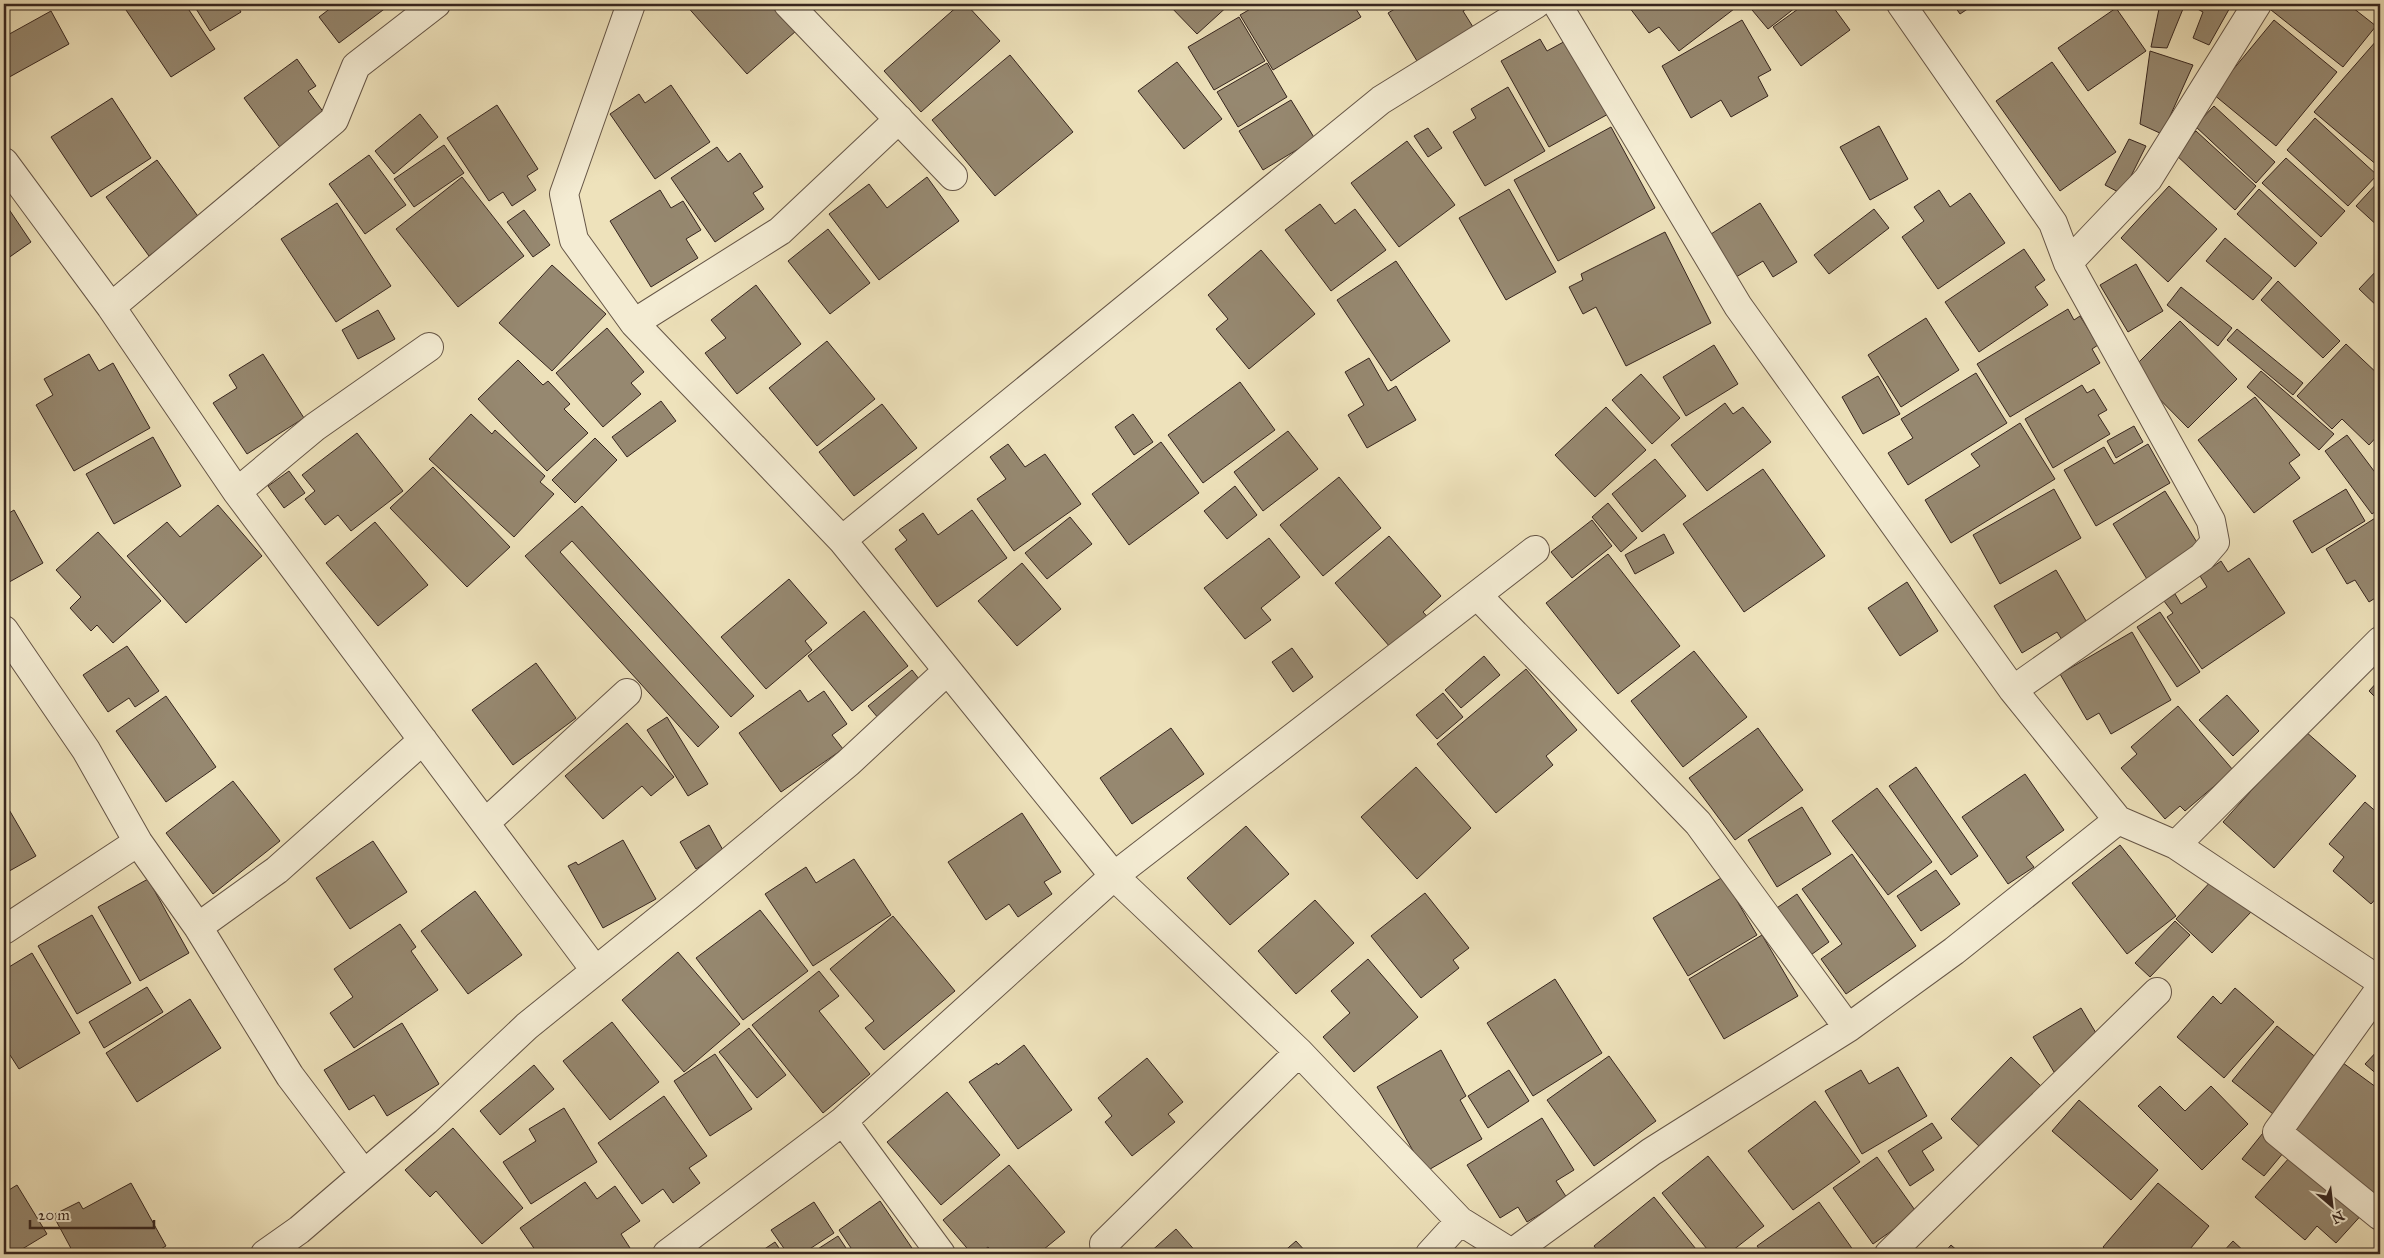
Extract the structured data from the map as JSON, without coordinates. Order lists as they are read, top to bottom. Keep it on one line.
{"scale_bar":"20 m","north":"bottom right"}
